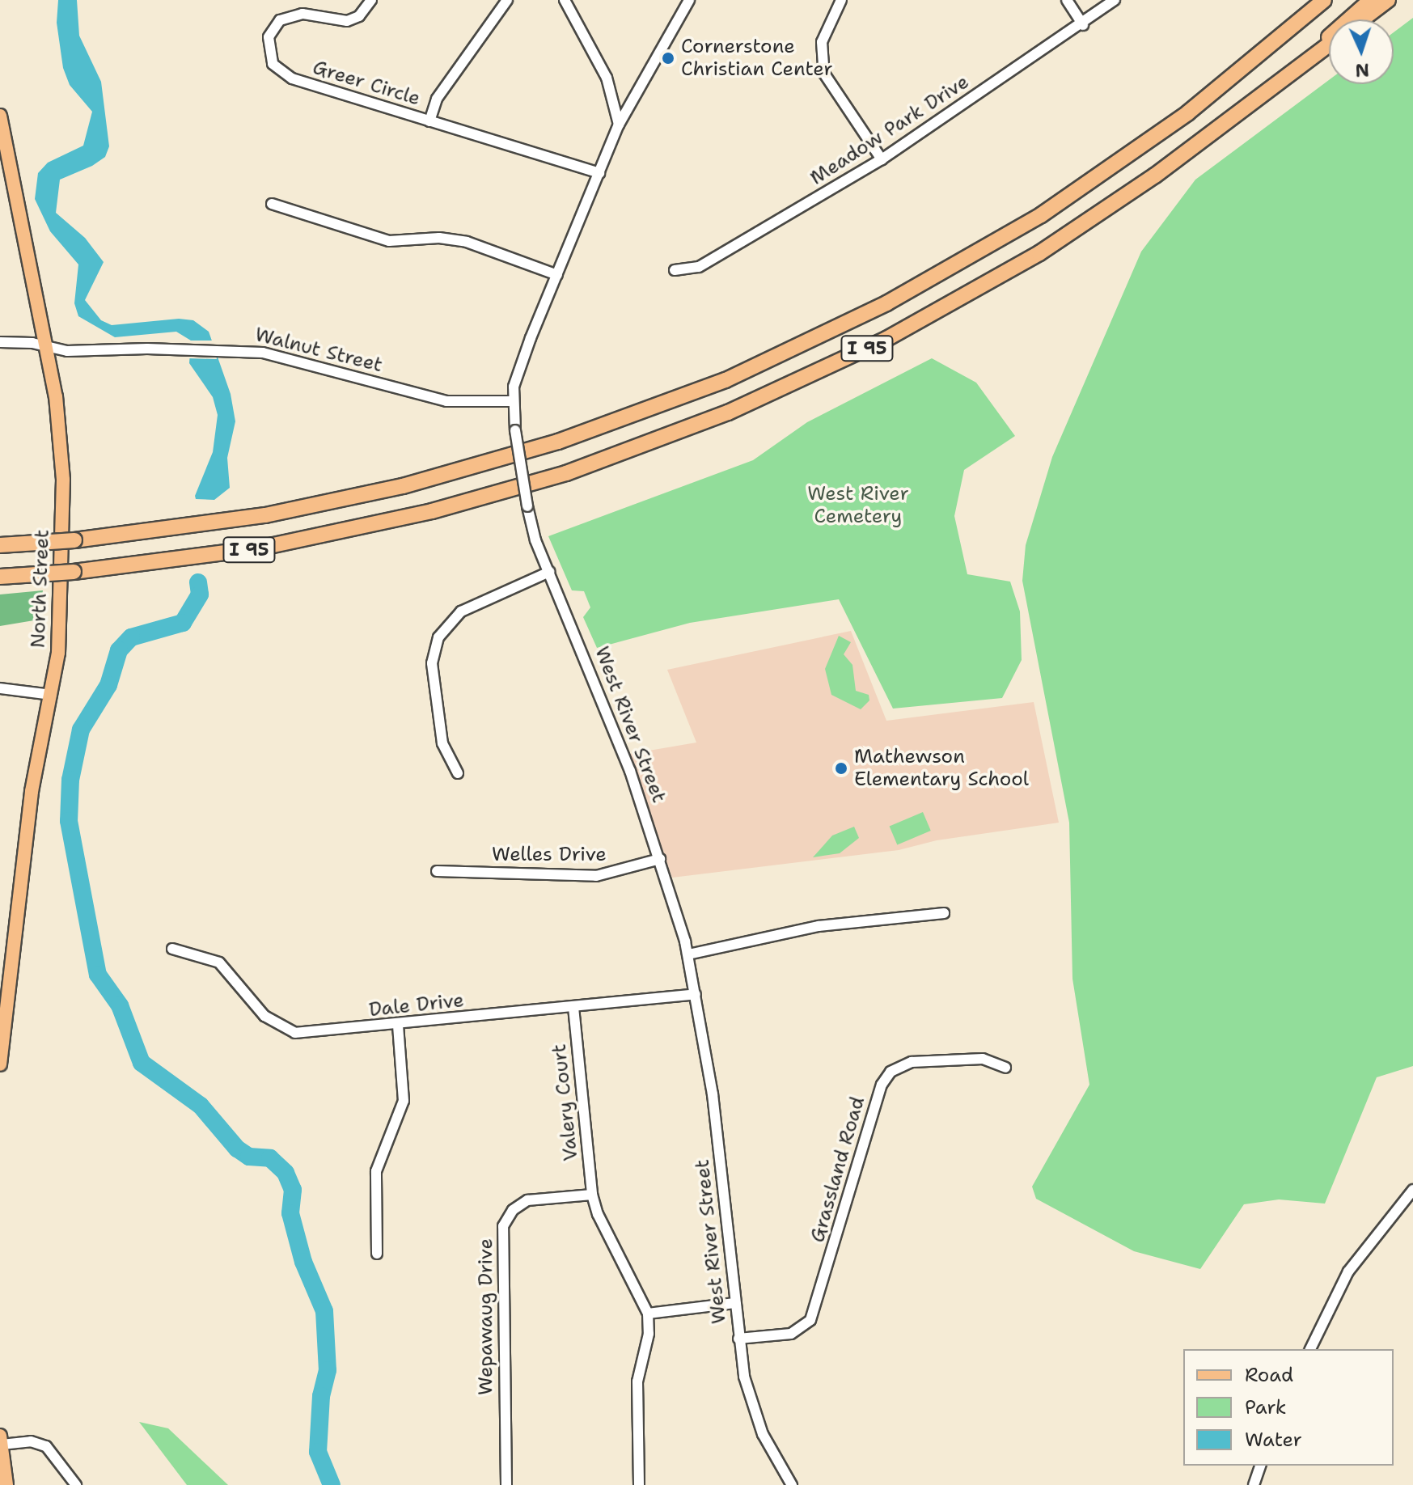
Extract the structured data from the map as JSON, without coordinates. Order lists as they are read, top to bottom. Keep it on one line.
{"streets":{"highway":["I 95"],"main road":["North Street"],"street":["Greer Circle","Meadow Park Drive","Walnut Street","West River Street","Welles Drive","Dale Drive","Valery Court","Grassland Road","Wepawaug Drive"]},"crossings":[["Greer Circle","West River Street"],["Walnut Street","North Street"],["Walnut Street","West River Street"],["West River Street","Welles Drive"],["West River Street","Dale Drive"],["West River Street","Grassland Road"],["Dale Drive","Valery Court"],["Valery Court","Wepawaug Drive"]],"parks":["West River Cemetery"],"places":["Cornerstone Christian Center","Mathewson Elementary School"],"legend":["Road","Park","Water"],"north":"bottom"}
